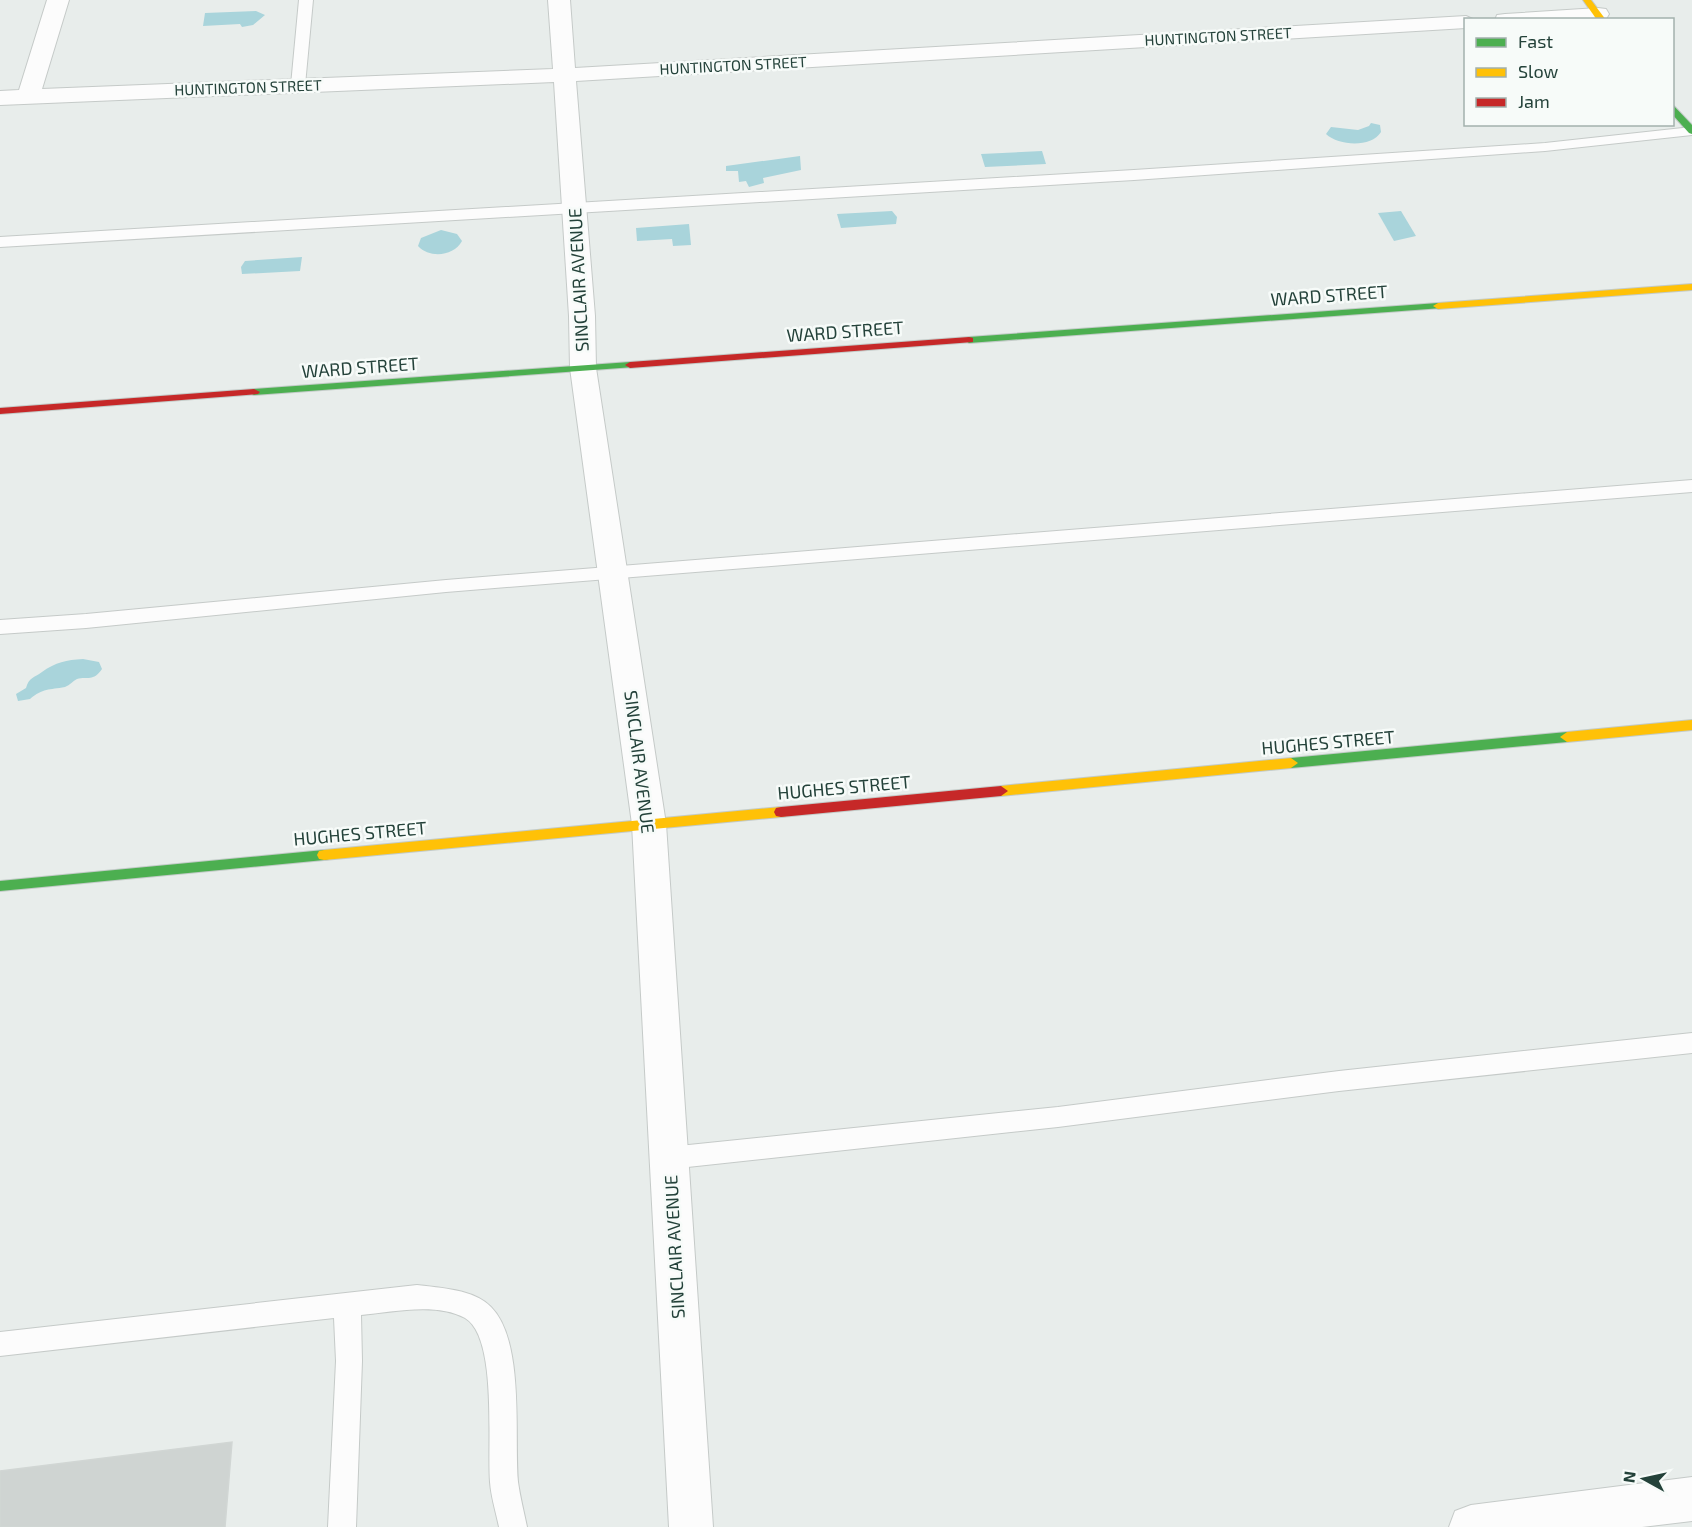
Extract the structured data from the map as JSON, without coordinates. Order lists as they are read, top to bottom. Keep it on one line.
{"streets":{"street":["HUNTINGTON STREET","SINCLAIR AVENUE","WARD STREET","HUGHES STREET"]},"crossings":[["HUNTINGTON STREET","SINCLAIR AVENUE"],["SINCLAIR AVENUE","WARD STREET"],["SINCLAIR AVENUE","HUGHES STREET"]],"legend":["Fast","Slow","Jam"],"north":"left"}
